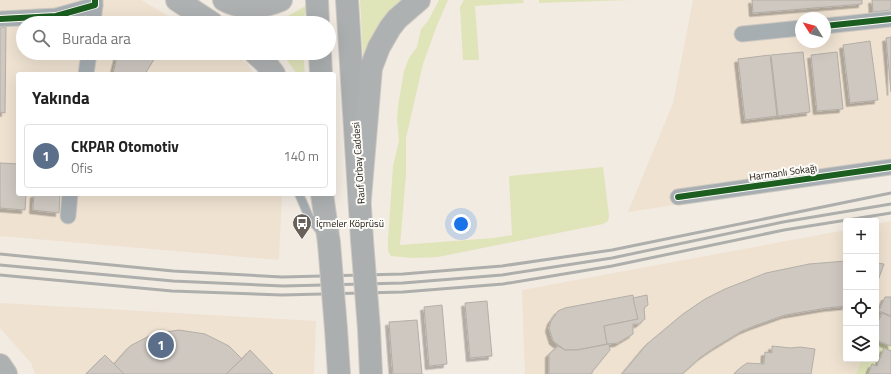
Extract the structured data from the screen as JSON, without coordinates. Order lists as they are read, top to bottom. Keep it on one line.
{"streets":{"main road":["Rauf Orbay Caddesi"],"street":["Harmanlı Sokağı"]},"places":{"bus stop":["İçmeler Köprüsü"]},"north":"top left","page":{"search":"Burada ara","heading":"Yakında","list":[{"mark":"1","name":"CKPAR Otomotiv","note":"Ofis","value":"140 m"}],"map_buttons":["+","−"],"pins":"1"}}
